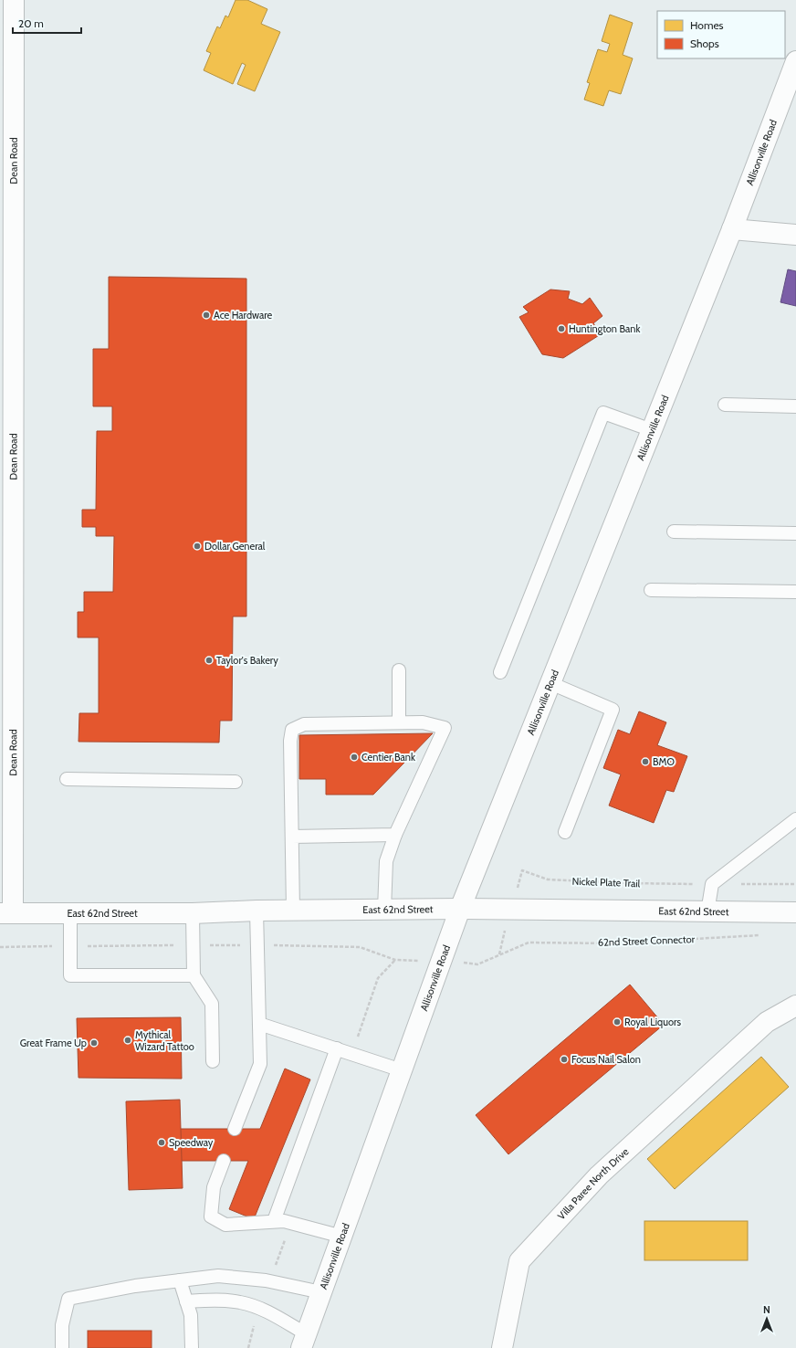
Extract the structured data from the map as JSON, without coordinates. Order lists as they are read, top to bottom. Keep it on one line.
{"streets":{"street":["Allisonville Road","Dean Road","East 62nd Street","Villa Paree North Drive"],"path":["Nickel Plate Trail","62nd Street Connector"]},"crossings":[["Allisonville Road","East 62nd Street"],["Dean Road","East 62nd Street"]],"places":["Ace Hardware","Huntington Bank","Dollar General","Taylor's Bakery","Centier Bank","BMO","Royal Liquors","Mythical Wizard Tattoo","Great Frame Up","Focus Nail Salon","Speedway"],"legend":["Homes","Shops"],"scale_bar":"20 m","north":"top"}
